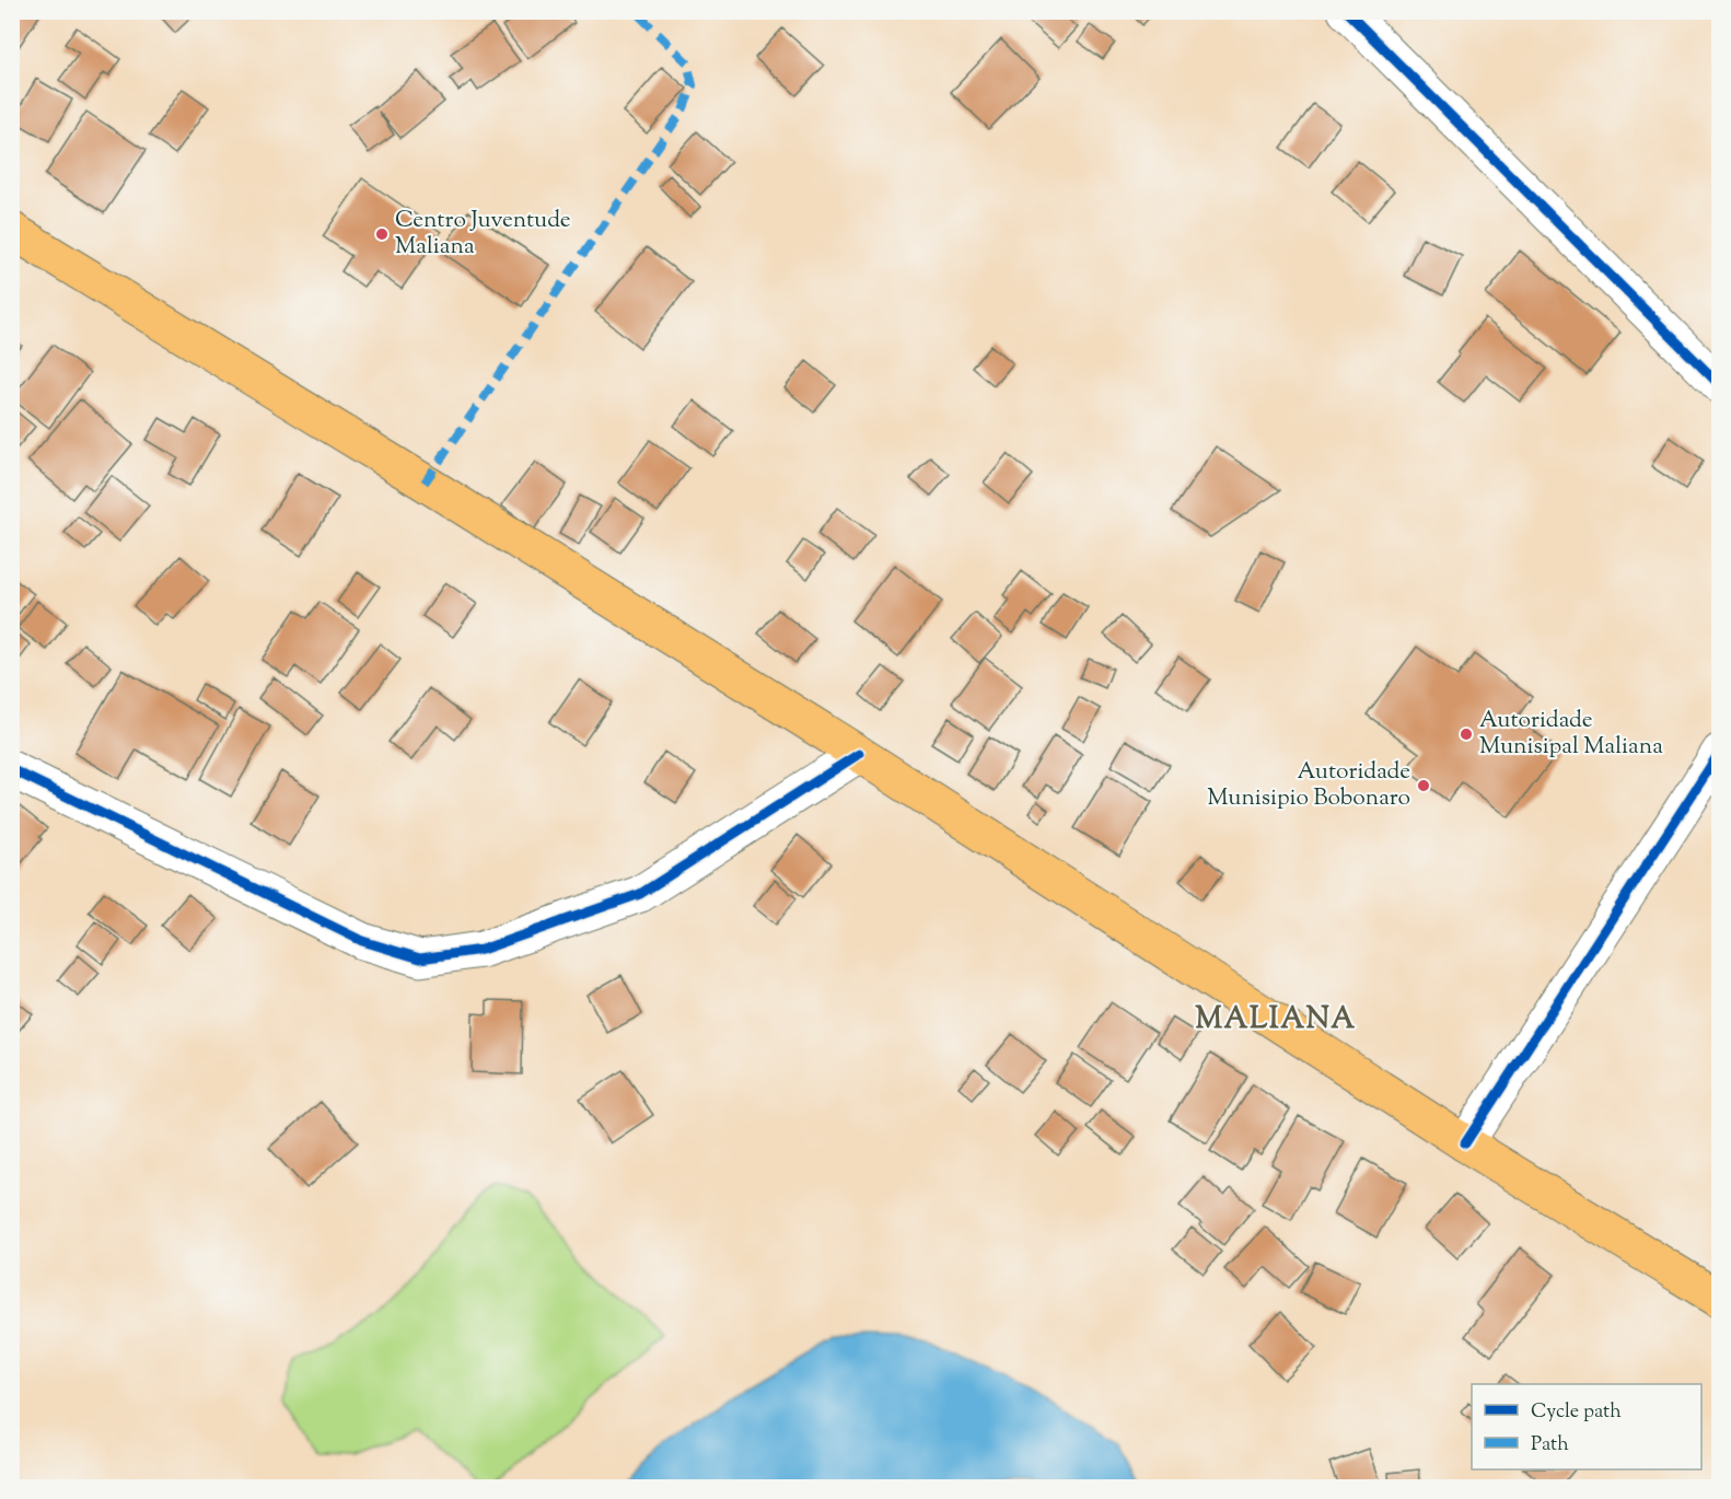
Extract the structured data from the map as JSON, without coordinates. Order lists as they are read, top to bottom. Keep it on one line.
{"districts":["MALIANA"],"places":["Centro Juventude Maliana","Autoridade Munisipal Maliana","Autoridade Munisipio Bobonaro"],"legend":["Cycle path","Path"]}
